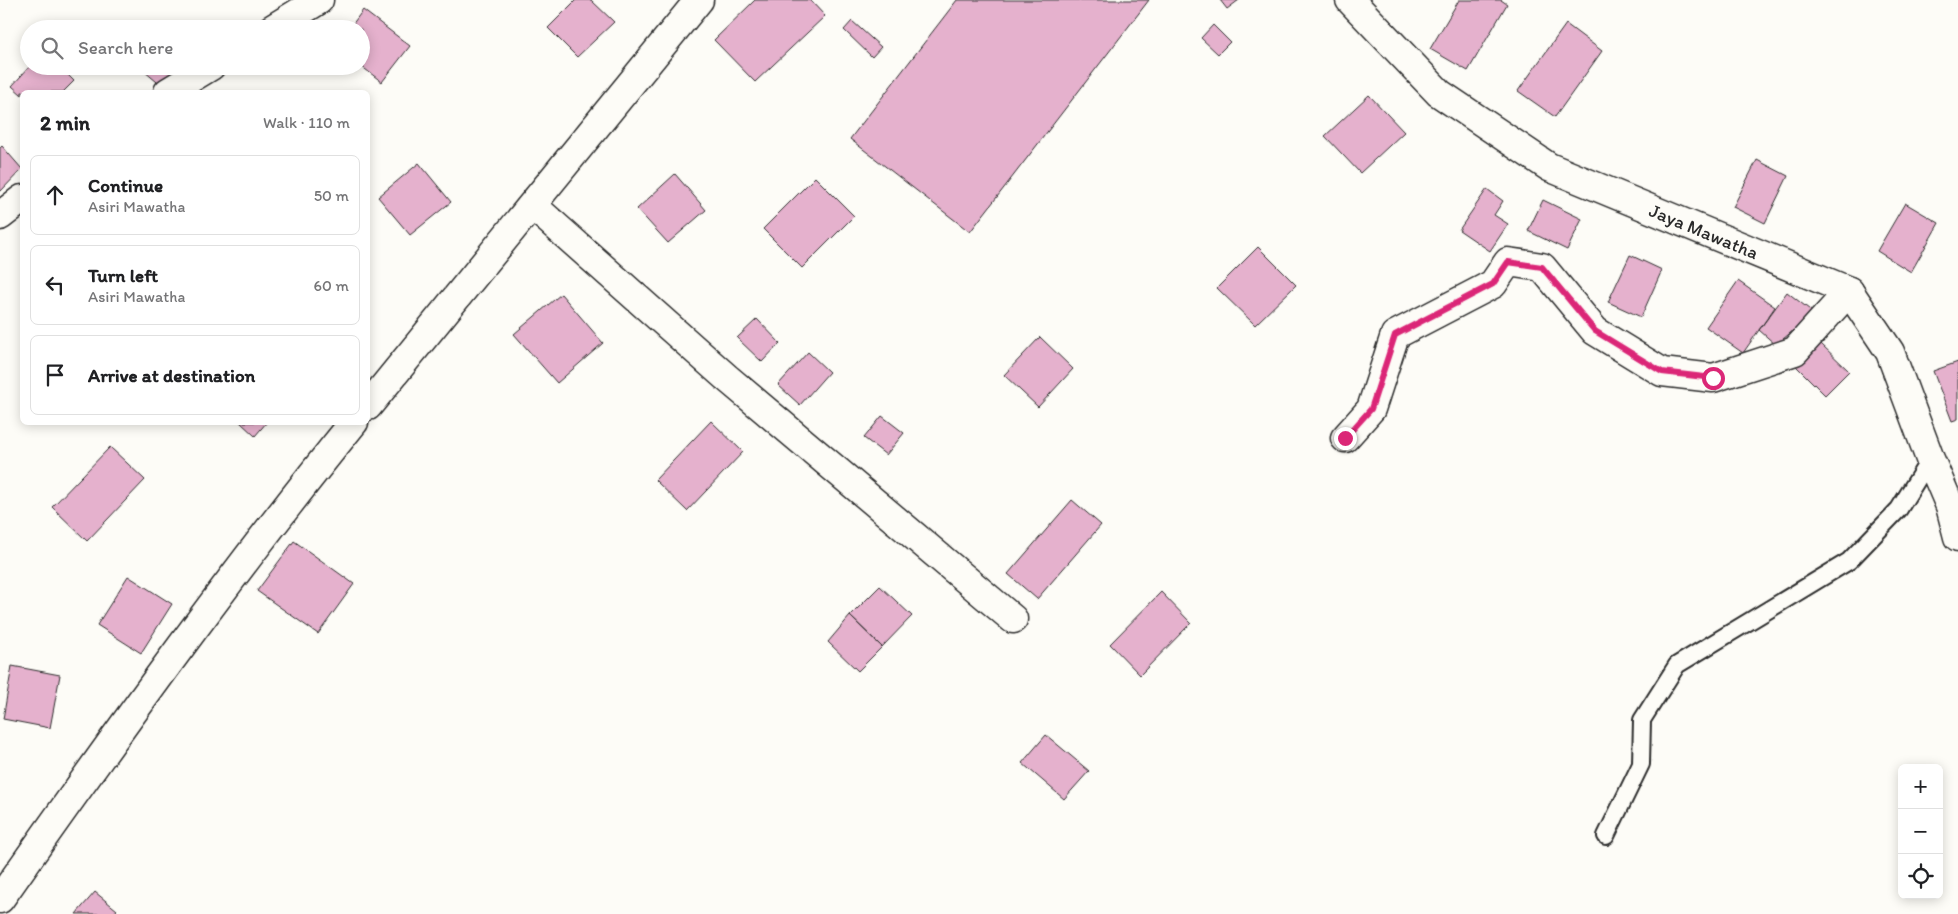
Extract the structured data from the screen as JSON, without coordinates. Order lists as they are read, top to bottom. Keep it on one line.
{"streets":{"street":["Jaya Mawatha"]},"page":{"search":"Search here","heading":["2 min","Walk · 110 m"],"list":[["Continue","Asiri Mawatha","50 m"],["Turn left","Asiri Mawatha","60 m"],"Arrive at destination"],"map_buttons":["+","−"]}}
